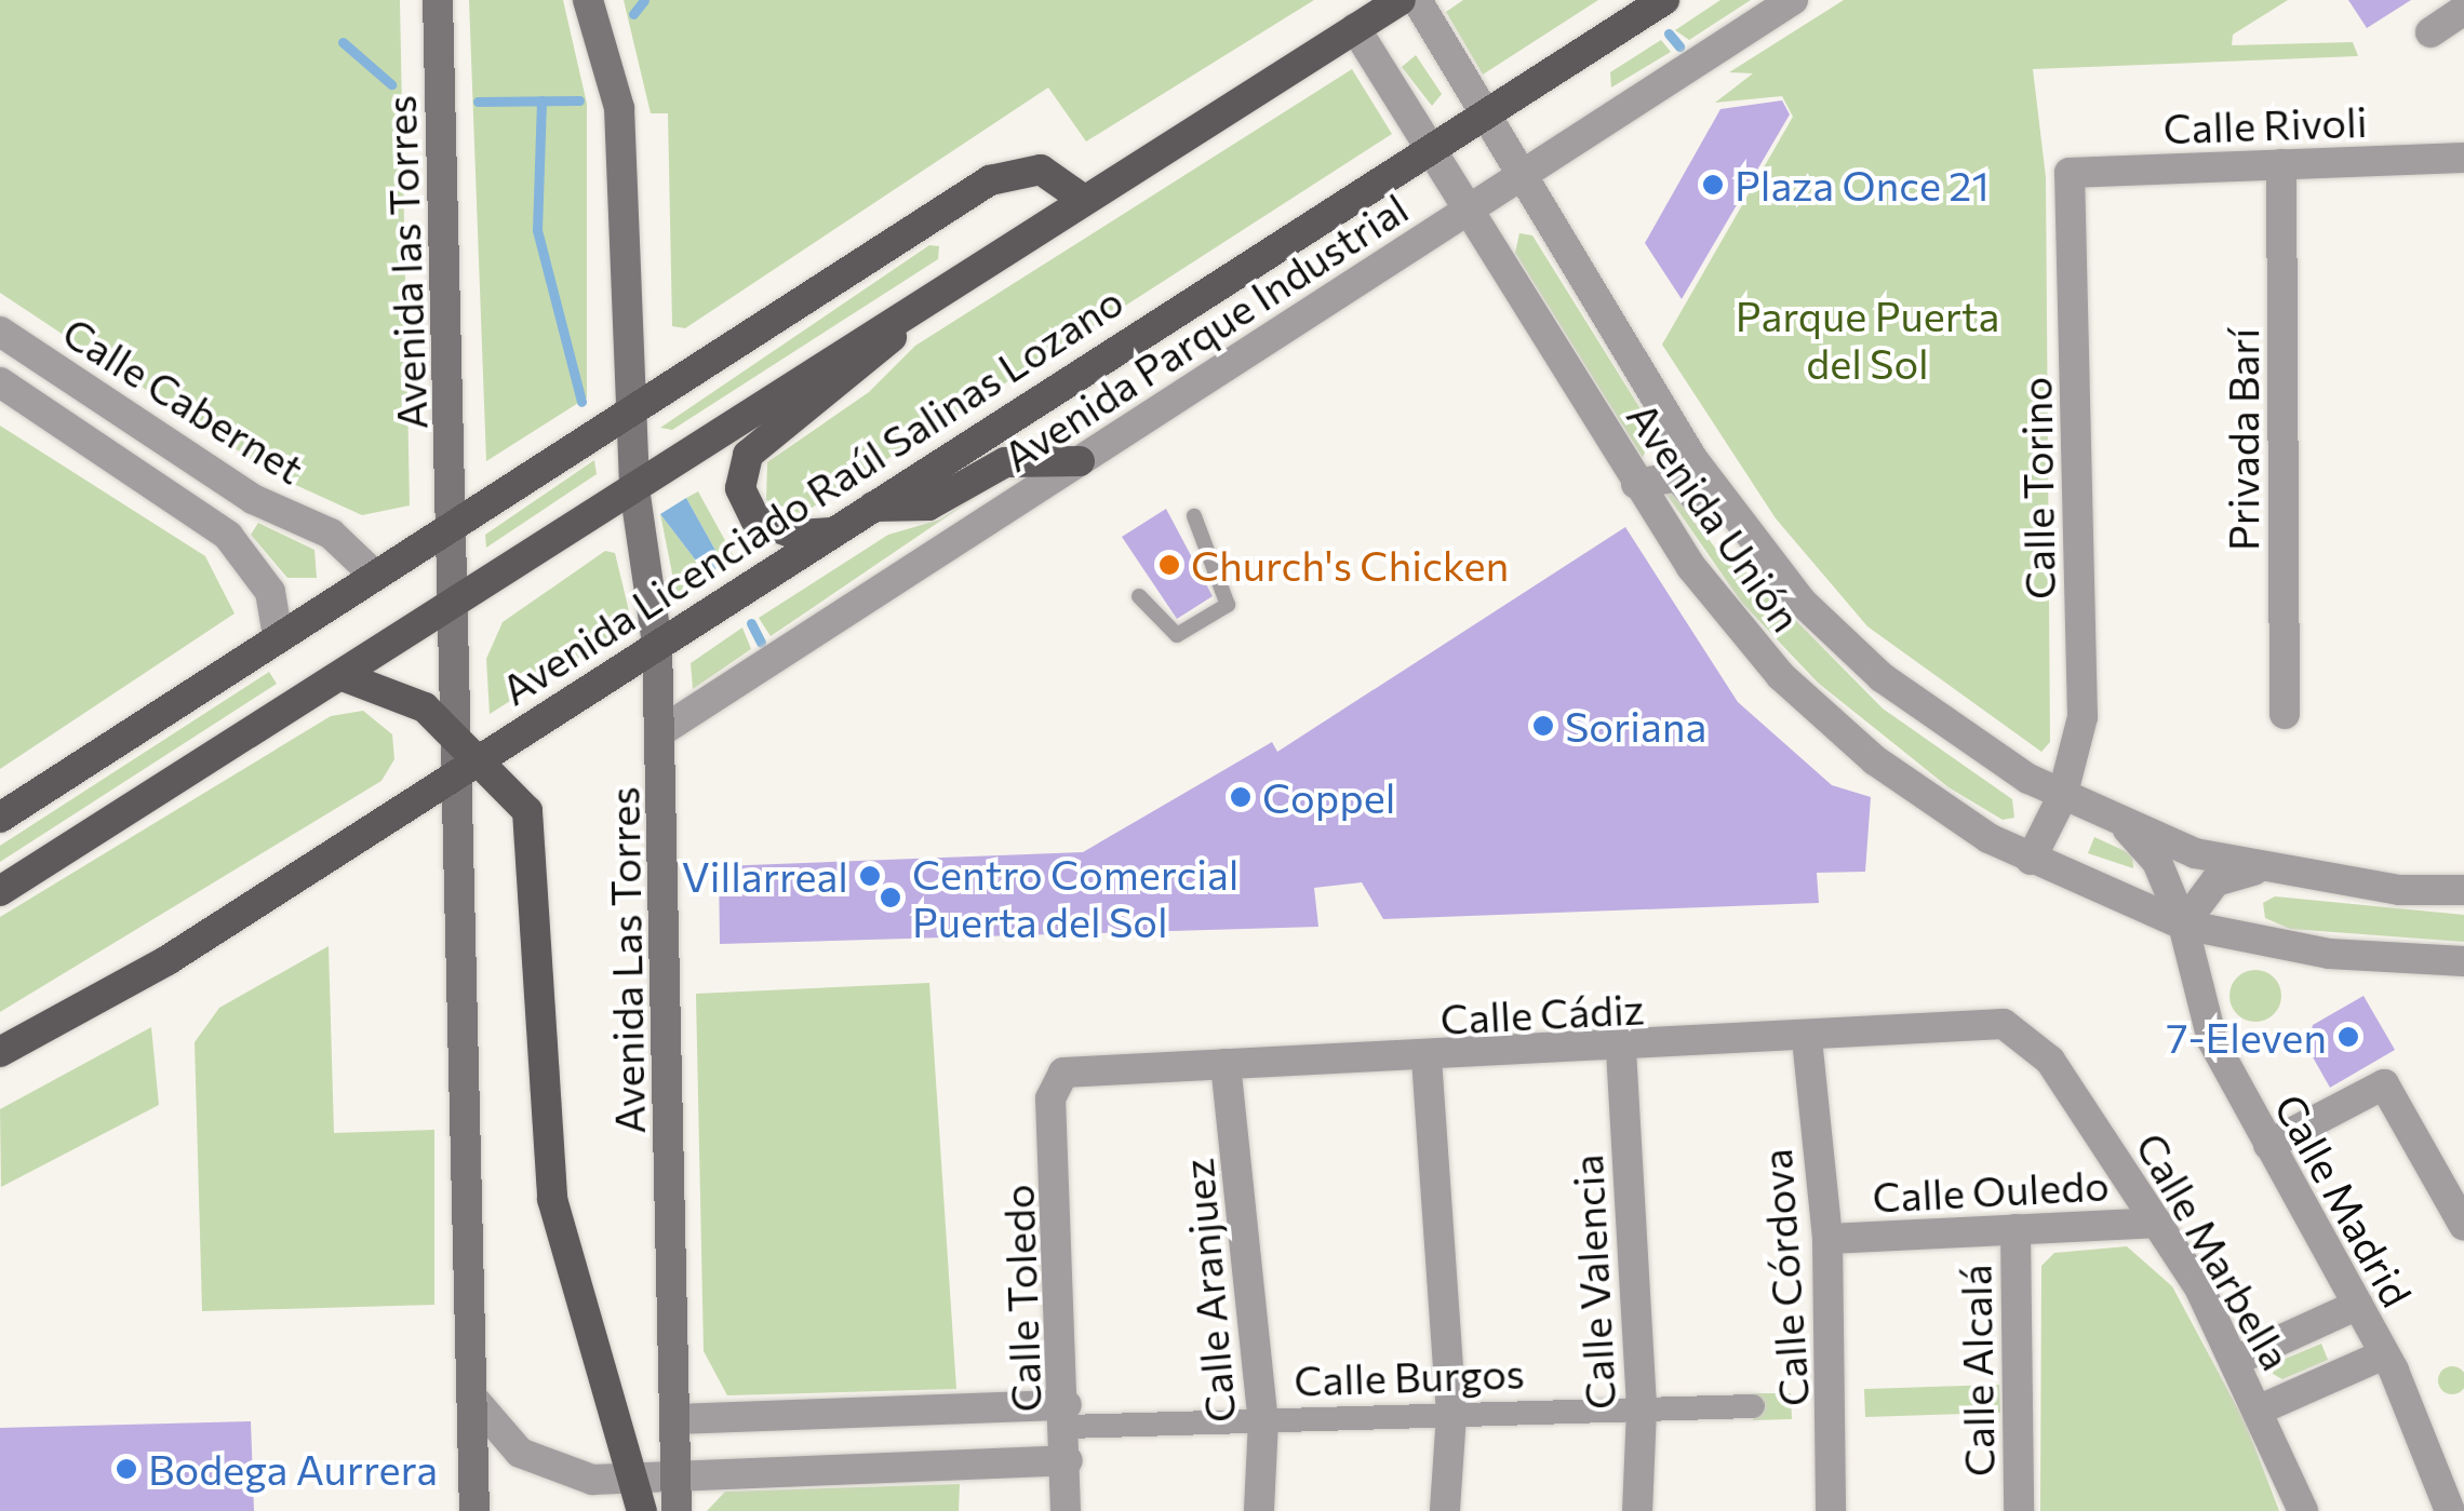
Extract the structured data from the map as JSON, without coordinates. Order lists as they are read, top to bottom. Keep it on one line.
{"streets":{"main road":["Avenida las Torres","Avenida Licenciado Raúl Salinas Lozano","Avenida Las Torres"],"street":["Calle Rivoli","Avenida Parque Industrial","Calle Cabernet","Privada Barí","Calle Torino","Avenida Unión","Calle Cádiz","Calle Ouledo","Calle Madrid","Calle Marbella","Calle Córdova","Calle Valencia","Calle Aranjuez","Calle Toledo","Calle Alcalá","Calle Burgos"]},"crossings":[["Calle Rivoli","Privada Barí"],["Calle Rivoli","Calle Torino"],["Avenida Parque Industrial","Avenida Unión"],["Avenida Parque Industrial","Avenida Las Torres"],["Calle Torino","Avenida Unión"],["Avenida Licenciado Raúl Salinas Lozano","Avenida Unión"],["Avenida Licenciado Raúl Salinas Lozano","Avenida Las Torres"],["Avenida Unión","Calle Madrid"],["Avenida Las Torres","Calle Burgos"],["Calle Cádiz","Calle Marbella"],["Calle Cádiz","Calle Córdova"],["Calle Cádiz","Calle Valencia"],["Calle Cádiz","Calle Aranjuez"],["Calle Cádiz","Calle Toledo"],["Calle Ouledo","Calle Marbella"],["Calle Ouledo","Calle Córdova"],["Calle Ouledo","Calle Alcalá"],["Calle Valencia","Calle Burgos"],["Calle Aranjuez","Calle Burgos"],["Calle Toledo","Calle Burgos"]],"parks":["Parque Puerta del Sol"],"places":["Plaza Once 21","Church's Chicken","Soriana","Coppel","Villarreal","Centro Comercial Puerta del Sol","7-Eleven","Bodega Aurrera"]}
